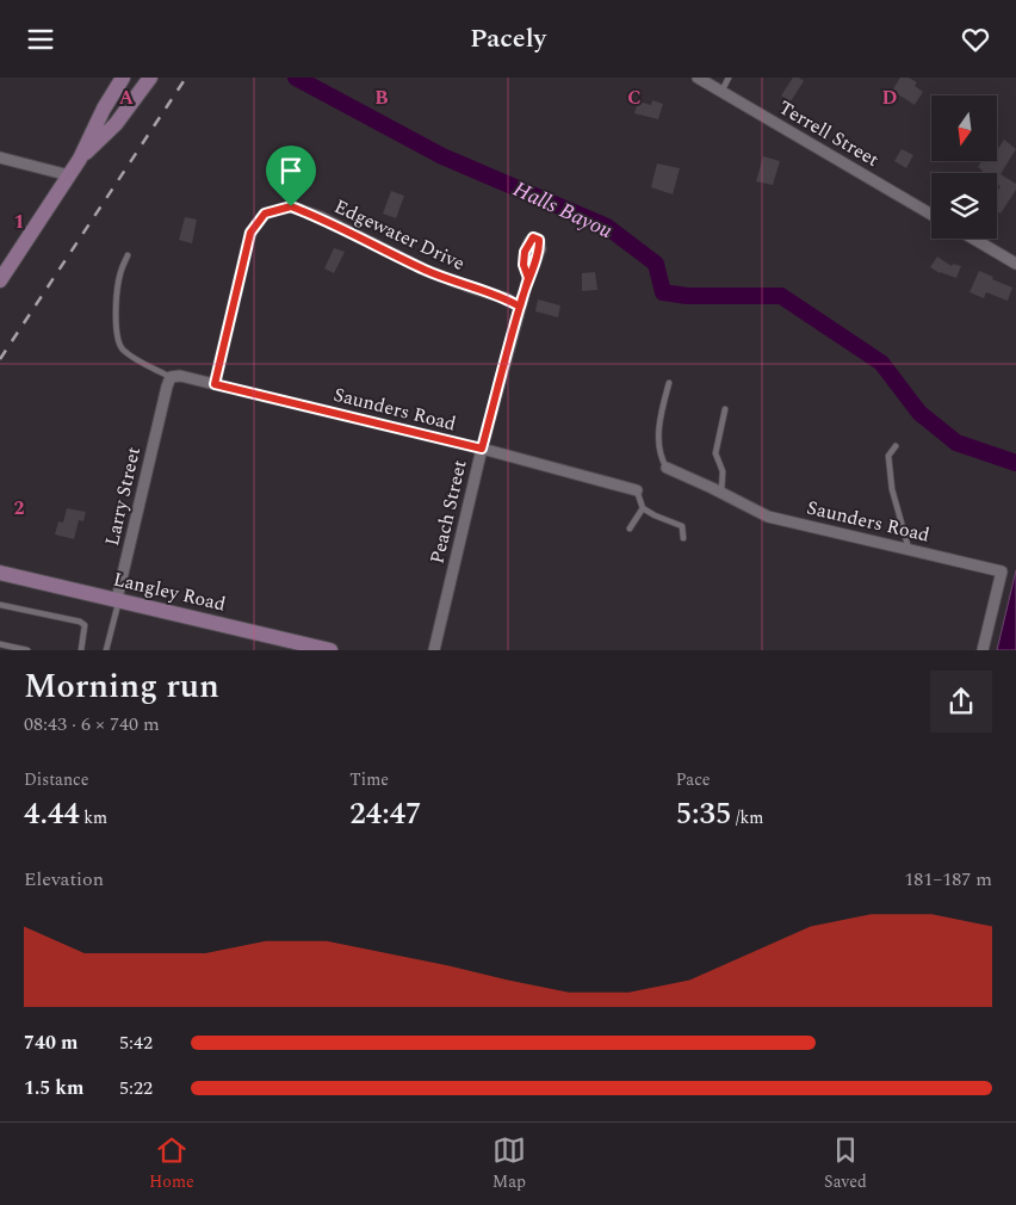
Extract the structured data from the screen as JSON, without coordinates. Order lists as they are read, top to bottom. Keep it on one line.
{"streets":{"main road":["Langley Road"],"street":["Terrell Street","Edgewater Drive","Saunders Road","Larry Street","Peach Street"]},"crossings":[["Edgewater Drive","Saunders Road"],["Edgewater Drive","Peach Street"],["Saunders Road","Larry Street"],["Saunders Road","Peach Street"],["Larry Street","Langley Road"]],"water":["Halls Bayou"],"north":"bottom","page":{"header":"Pacely","heading":["Morning run","08:43 · 6 × 740 m"],"stats":[["Distance","4.44 km"],["Time","24:47"],["Pace","5:35 /km"]],"chart":["Elevation","181–187 m"],"list":[{"name":"740 m","note":"5:42"},{"name":"1.5 km","note":"5:22"}],"tabs":["Home","Map","Saved"]},"grid":{"columns":["A","B","C","D"],"rows":["1","2"]}}
